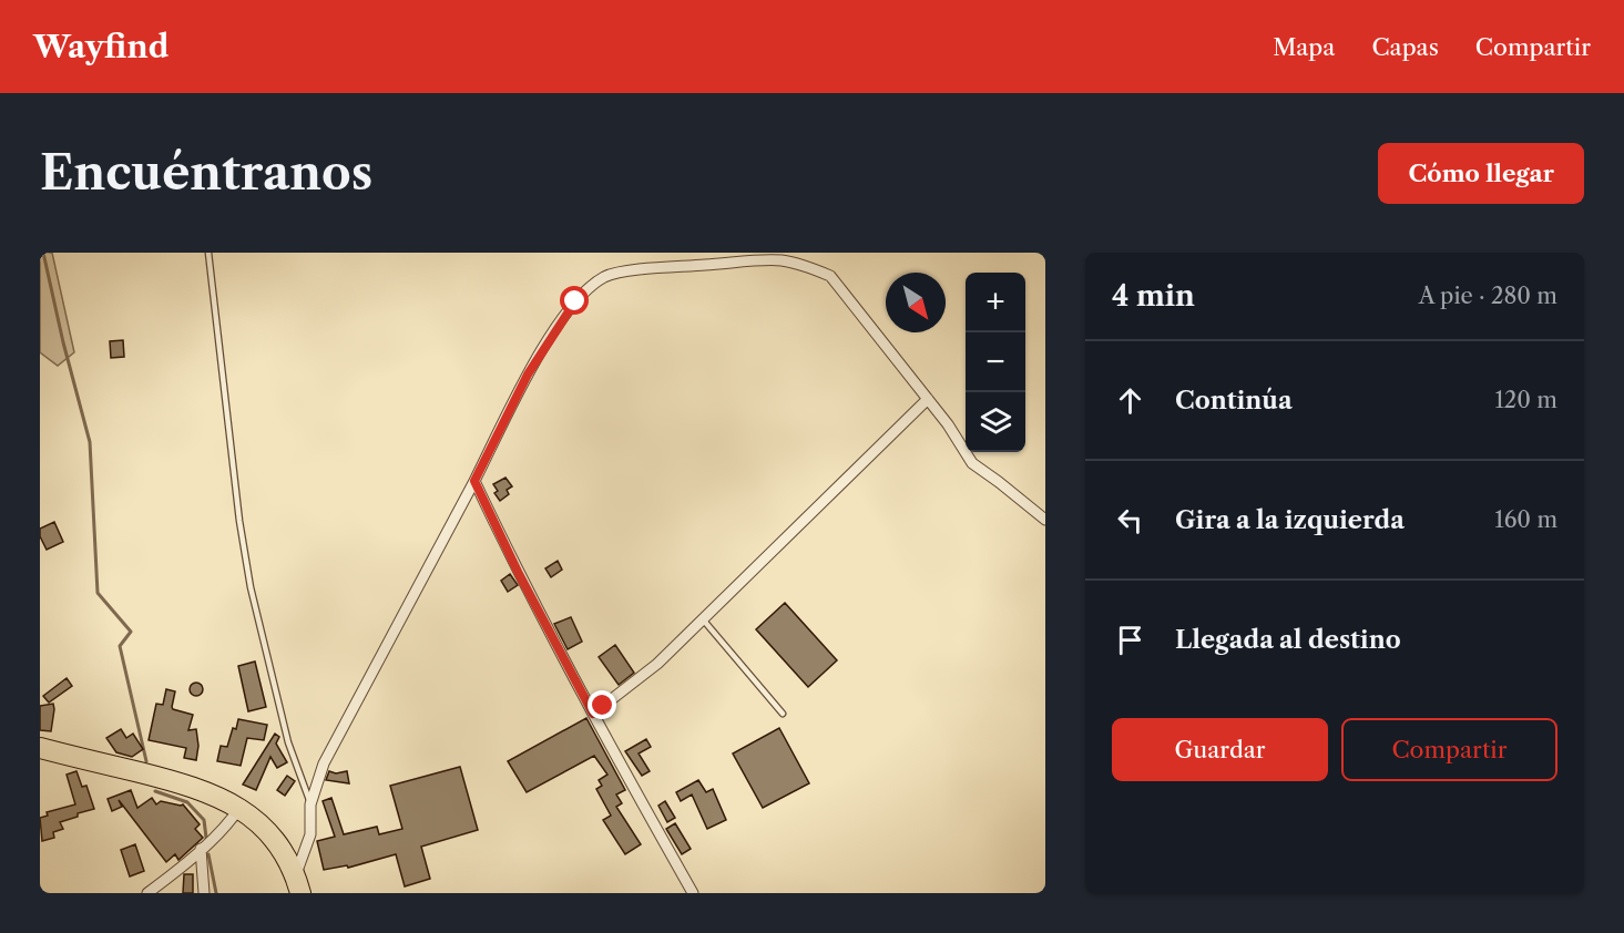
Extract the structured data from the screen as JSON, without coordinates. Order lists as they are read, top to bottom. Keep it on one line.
{"north":"bottom right","page":{"header":"Wayfind","nav":["Mapa","Capas","Compartir"],"buttons":["Cómo llegar",["Guardar","Compartir"]],"title":"Encuéntranos","heading":["4 min","A pie · 280 m"],"map_buttons":["+","−"],"list":[["Continúa","120 m"],["Gira a la izquierda","160 m"],"Llegada al destino"]}}
